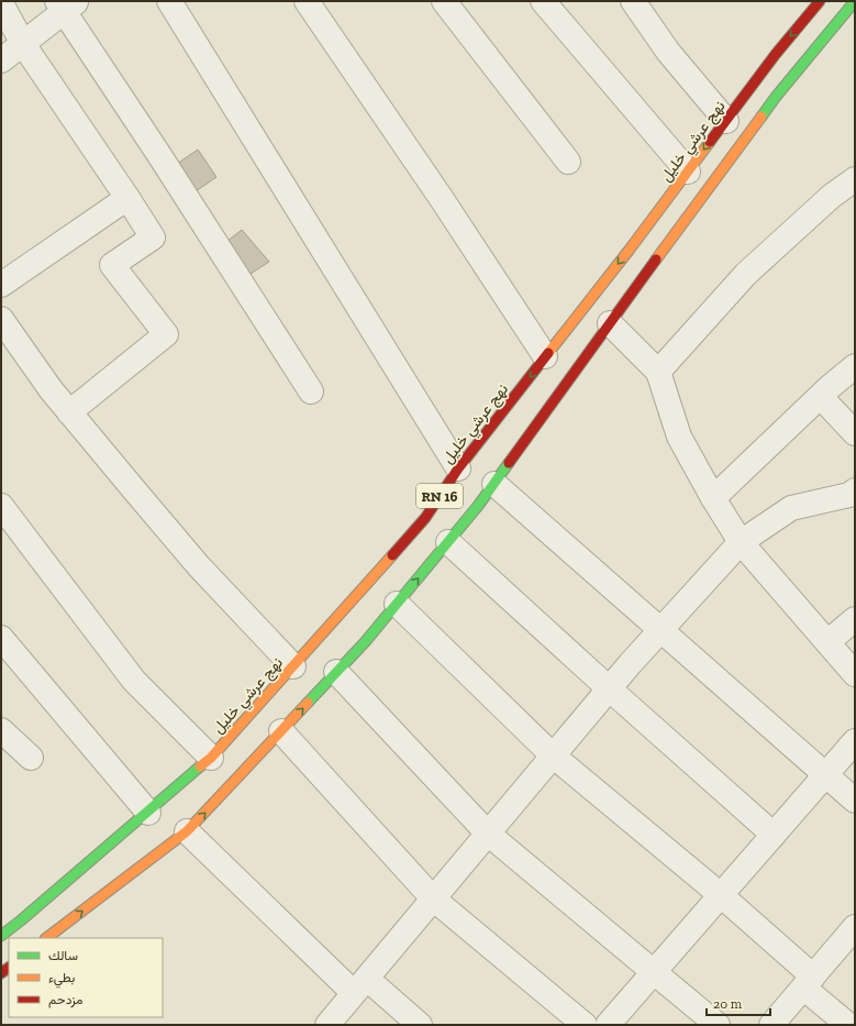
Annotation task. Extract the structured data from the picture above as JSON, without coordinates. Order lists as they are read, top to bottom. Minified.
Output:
{"streets":{"highway":["نهج عرشي خليل","RN 16"]},"legend":["سالك","بطيء","مزدحم"],"scale_bar":"20 m"}
